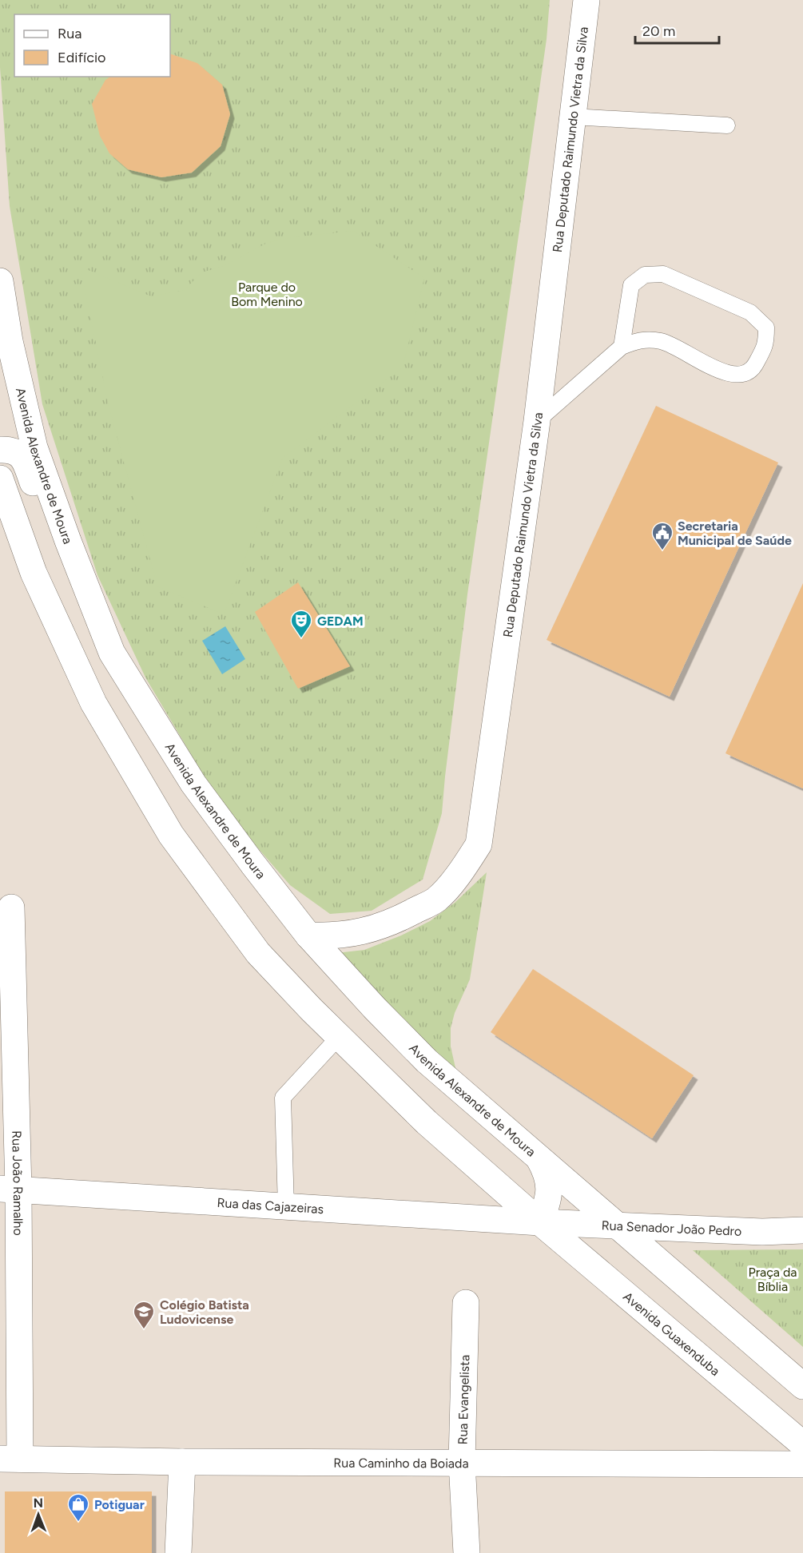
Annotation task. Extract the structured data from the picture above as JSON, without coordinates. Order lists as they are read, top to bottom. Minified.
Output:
{"streets":{"main road":["Rua Deputado Raimundo Vietra da Silva","Avenida Alexandre de Moura","Rua João Ramalho","Rua das Cajazeiras","Rua Senador João Pedro","Avenida Guaxenduba","Rua Evangelista","Rua Caminho da Boiada"]},"crossings":[["Rua Deputado Raimundo Vietra da Silva","Avenida Alexandre de Moura"],["Avenida Alexandre de Moura","Rua Senador João Pedro"],["Rua João Ramalho","Rua das Cajazeiras"],["Rua João Ramalho","Rua Caminho da Boiada"],["Rua das Cajazeiras","Rua Senador João Pedro"],["Rua das Cajazeiras","Avenida Guaxenduba"],["Rua Senador João Pedro","Avenida Guaxenduba"],["Rua Evangelista","Rua Caminho da Boiada"]],"parks":["Parque do Bom Menino","Praça da Bíblia"],"places":{"public building":["Secretaria Municipal de Saúde"],"theatre":["GEDAM"],"school or university":["Colégio Batista Ludovicense"],"shop":["Potiguar"]},"legend":["Rua","Edifício"],"scale_bar":"20 m","north":"top"}
